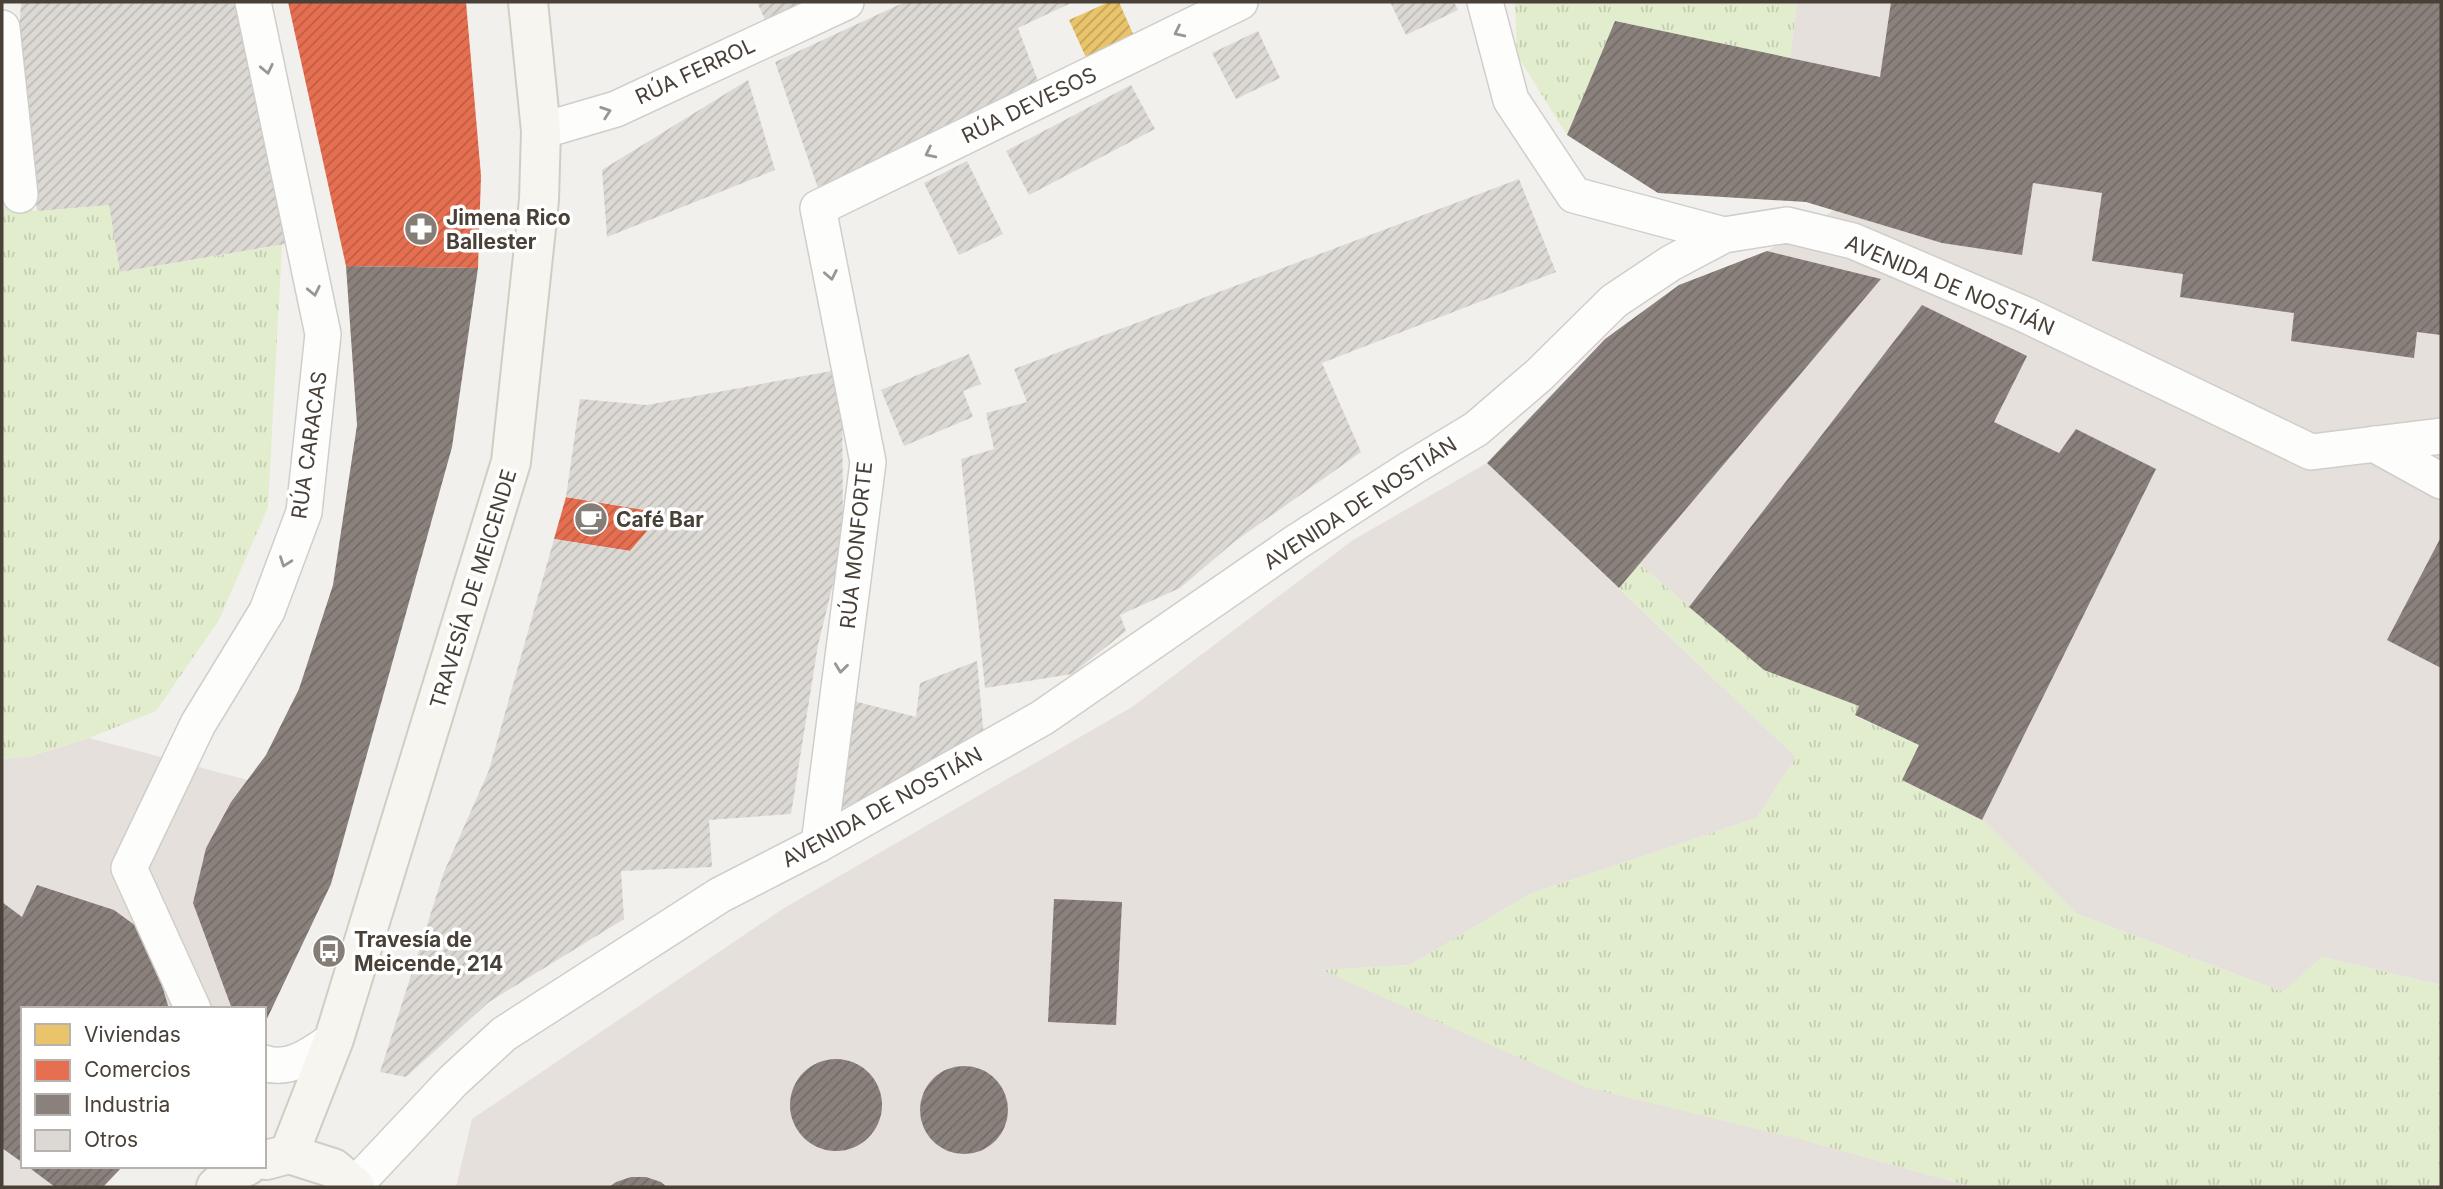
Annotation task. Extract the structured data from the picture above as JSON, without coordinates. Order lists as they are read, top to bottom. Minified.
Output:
{"streets":{"main road":["TRAVESÍA DE MEICENDE"],"street":["RÚA FERROL","RÚA DEVESOS","AVENIDA DE NOSTIÁN","RÚA CARACAS","RÚA MONFORTE"]},"crossings":[["RÚA FERROL","TRAVESÍA DE MEICENDE"],["RÚA DEVESOS","RÚA MONFORTE"],["AVENIDA DE NOSTIÁN","RÚA MONFORTE"]],"one_way":["RÚA FERROL","RÚA DEVESOS","RÚA CARACAS","RÚA MONFORTE"],"places":{"pharmacy":["Jimena Rico Ballester"],"cafe":["Café Bar"],"bus stop":["Travesía de Meicende, 214"]},"legend":["Viviendas","Comercios","Industria","Otros"]}
